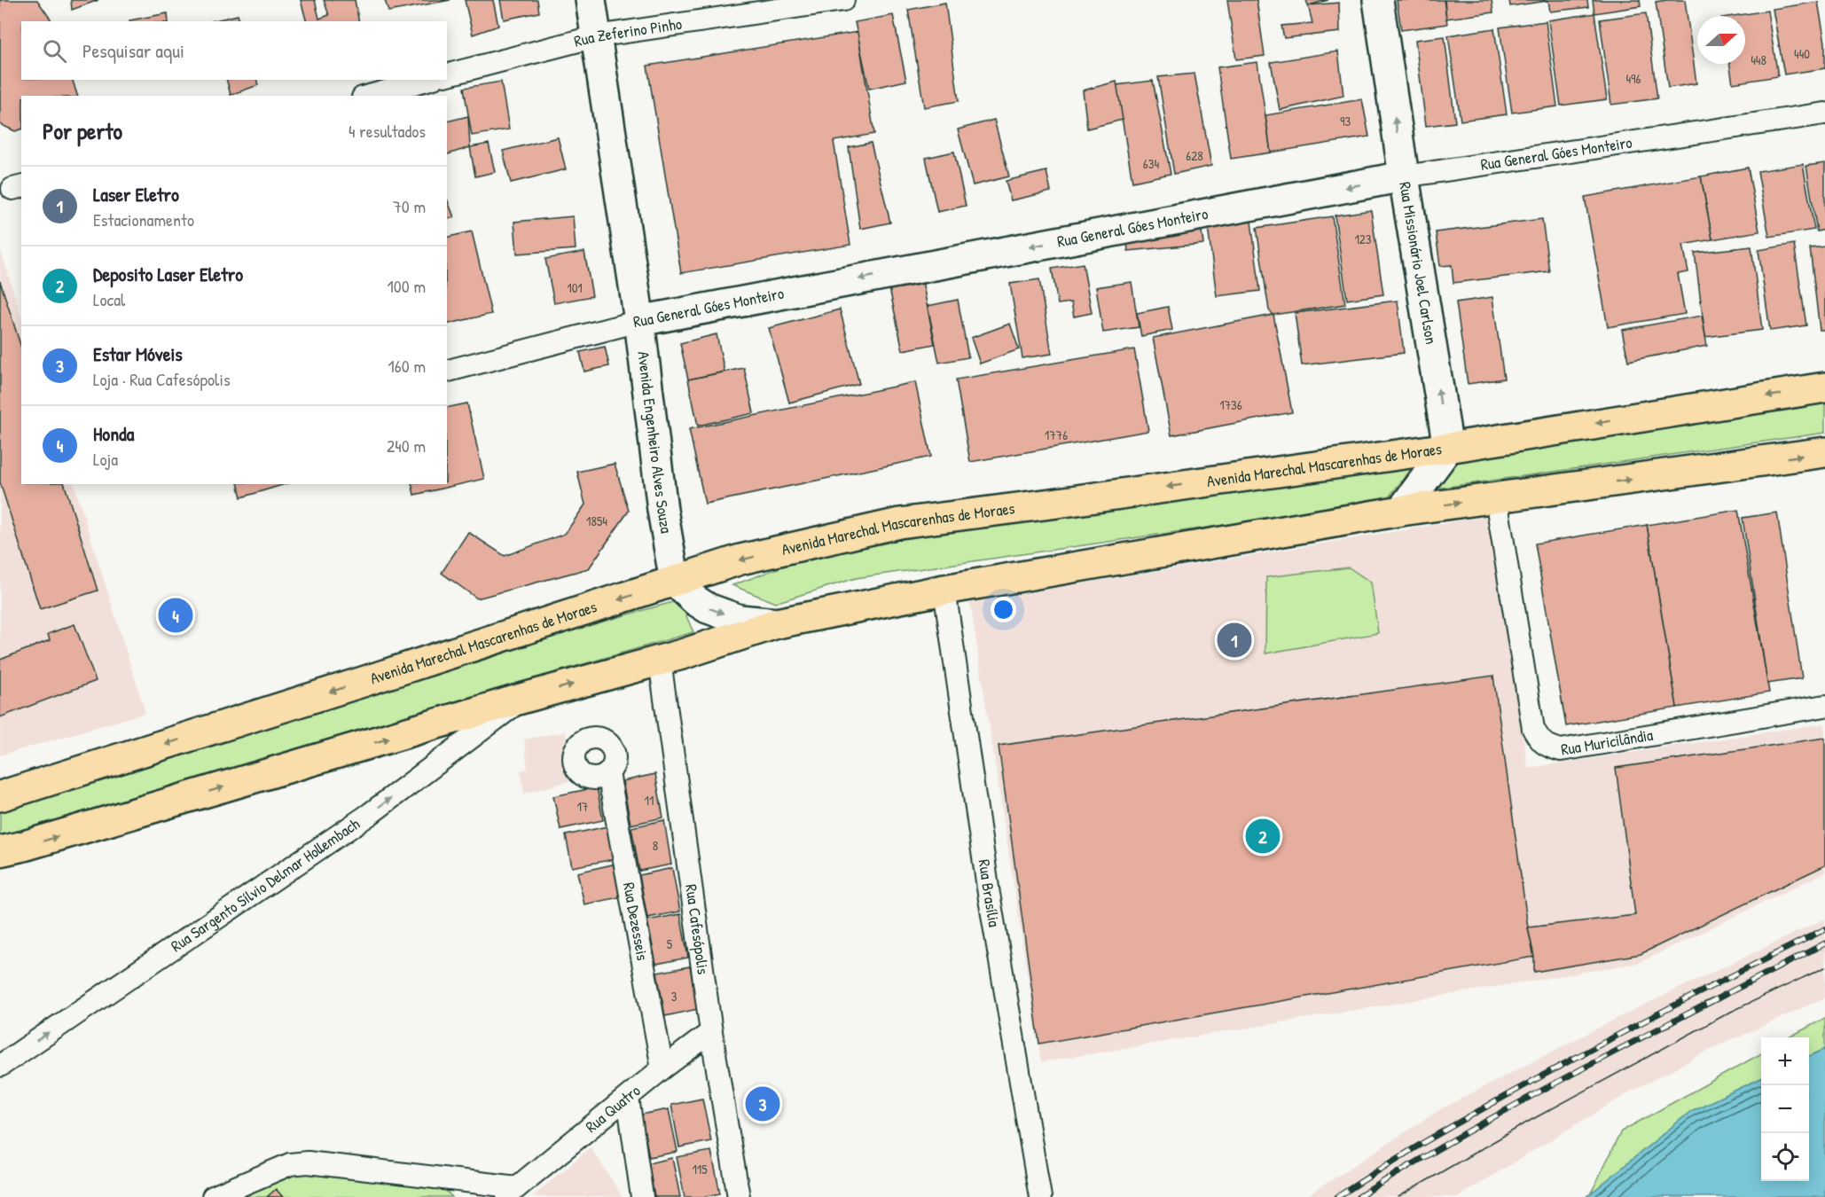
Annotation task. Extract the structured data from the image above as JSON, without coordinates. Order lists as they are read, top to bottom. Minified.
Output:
{"streets":{"highway":["Avenida Marechal Mascarenhas de Moraes"],"main road":["Rua General Góes Monteiro","Rua Missionário Joel Carlson","Avenida Engenheiro Alves Souza"],"street":["Rua Zeferino Pinho","Rua Muricilândia","Rua Sargento Sílvio Delmar Hollembach","Rua Brasília","Rua Dezesseis","Rua Cafesópolis","Rua Quatro"]},"crossings":[["Rua Zeferino Pinho","Avenida Engenheiro Alves Souza"],["Rua General Góes Monteiro","Rua Missionário Joel Carlson"],["Rua General Góes Monteiro","Avenida Engenheiro Alves Souza"],["Rua Missionário Joel Carlson","Avenida Marechal Mascarenhas de Moraes"],["Avenida Engenheiro Alves Souza","Avenida Marechal Mascarenhas de Moraes"],["Rua Dezesseis","Rua Quatro"],["Rua Cafesópolis","Rua Quatro"]],"one_way":["Rua General Góes Monteiro","Rua Missionário Joel Carlson","Rua Sargento Sílvio Delmar Hollembach"],"house_numbers":["440","448","496","93","628","634","123","101","1736","1776","1854","11","17","8","5","3","115"],"north":"right","page":{"search":"Pesquisar aqui","heading":["Por perto","4 resultados"],"list":[{"mark":"1","name":"Laser Eletro","note":"Estacionamento","value":"70 m"},{"mark":"2","name":"Deposito Laser Eletro","note":"Local","value":"100 m"},{"mark":"3","name":"Estar Móveis","note":"Loja · Rua Cafesópolis","value":"160 m"},{"mark":"4","name":"Honda","note":"Loja","value":"240 m"}],"pins":["4","1","2","3"],"map_buttons":["+","−"]}}
